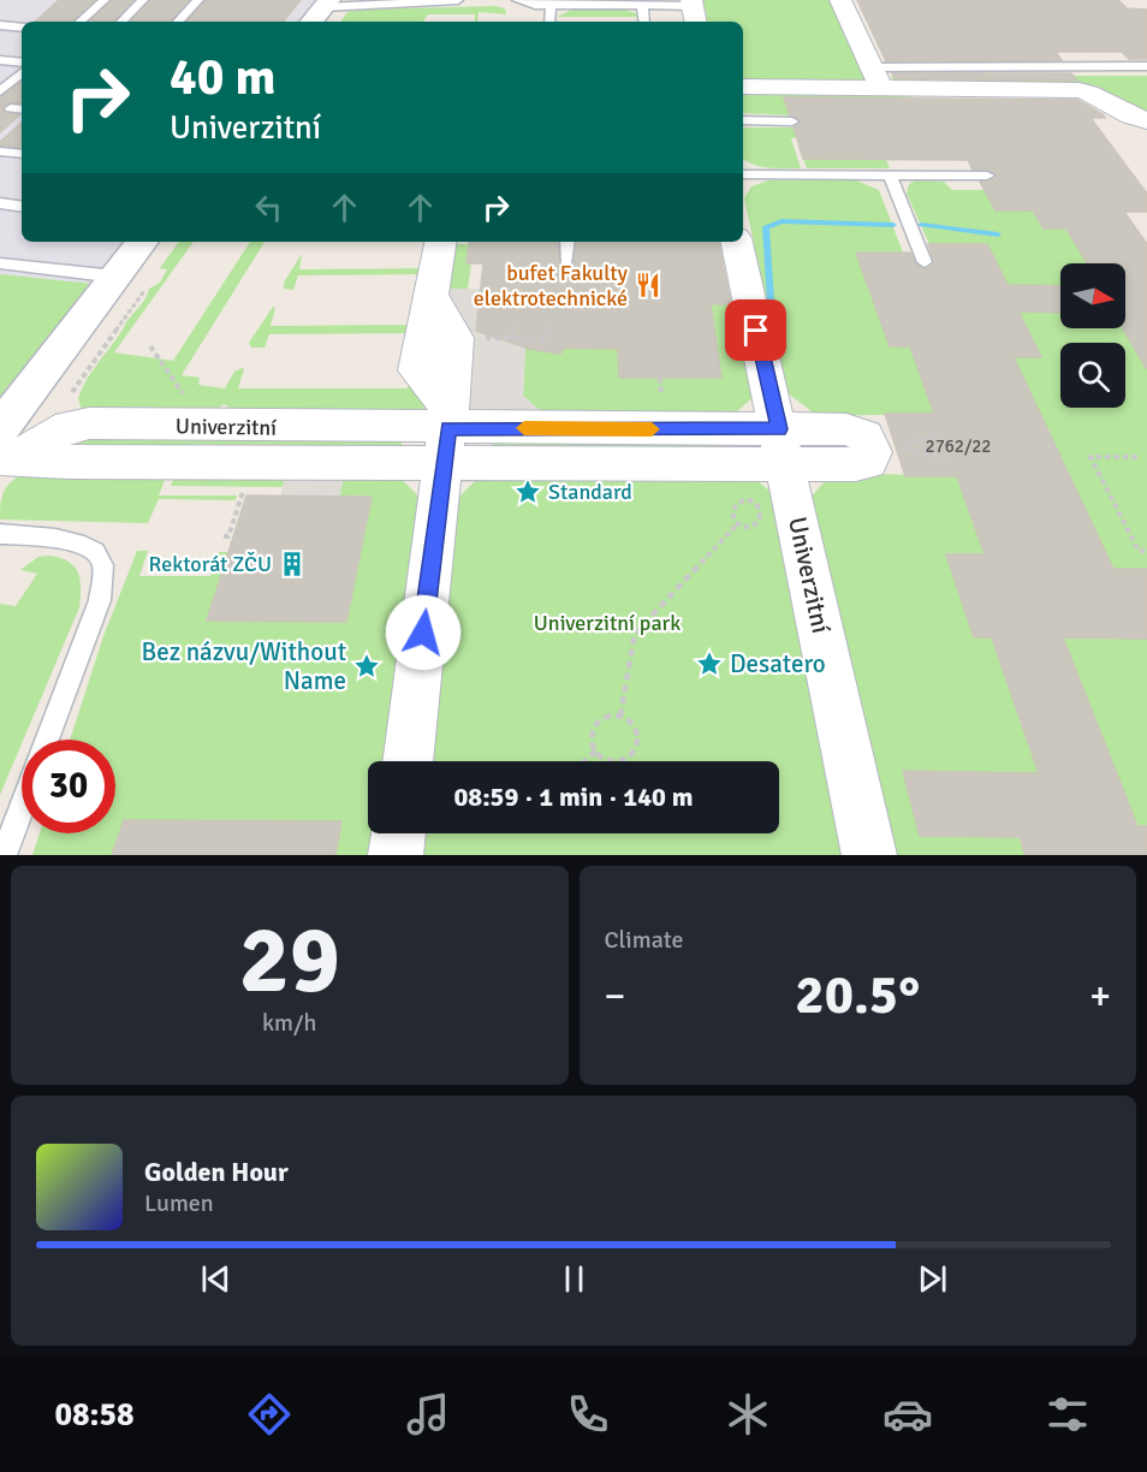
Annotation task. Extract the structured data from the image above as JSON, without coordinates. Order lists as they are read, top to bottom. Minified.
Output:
{"streets":{"street":["Univerzitní"]},"parks":["Univerzitní park"],"places":{"restaurant":["bufet Fakulty elektrotechnické"],"place":["Standard","Desatero","Bez názvu/Without Name"],"building":["Rektorát ZČU"]},"house_numbers":["2762/22"],"north":"right","page":{"turn":["40 m","Univerzitní"],"limit":"30","trip":"08:59 · 1 min · 140 m","tile":[["29","km/h"],"Climate"],"heat":["−","20.5°","+"],"song":["Golden Hour","Lumen"],"tabs":"08:58"}}
